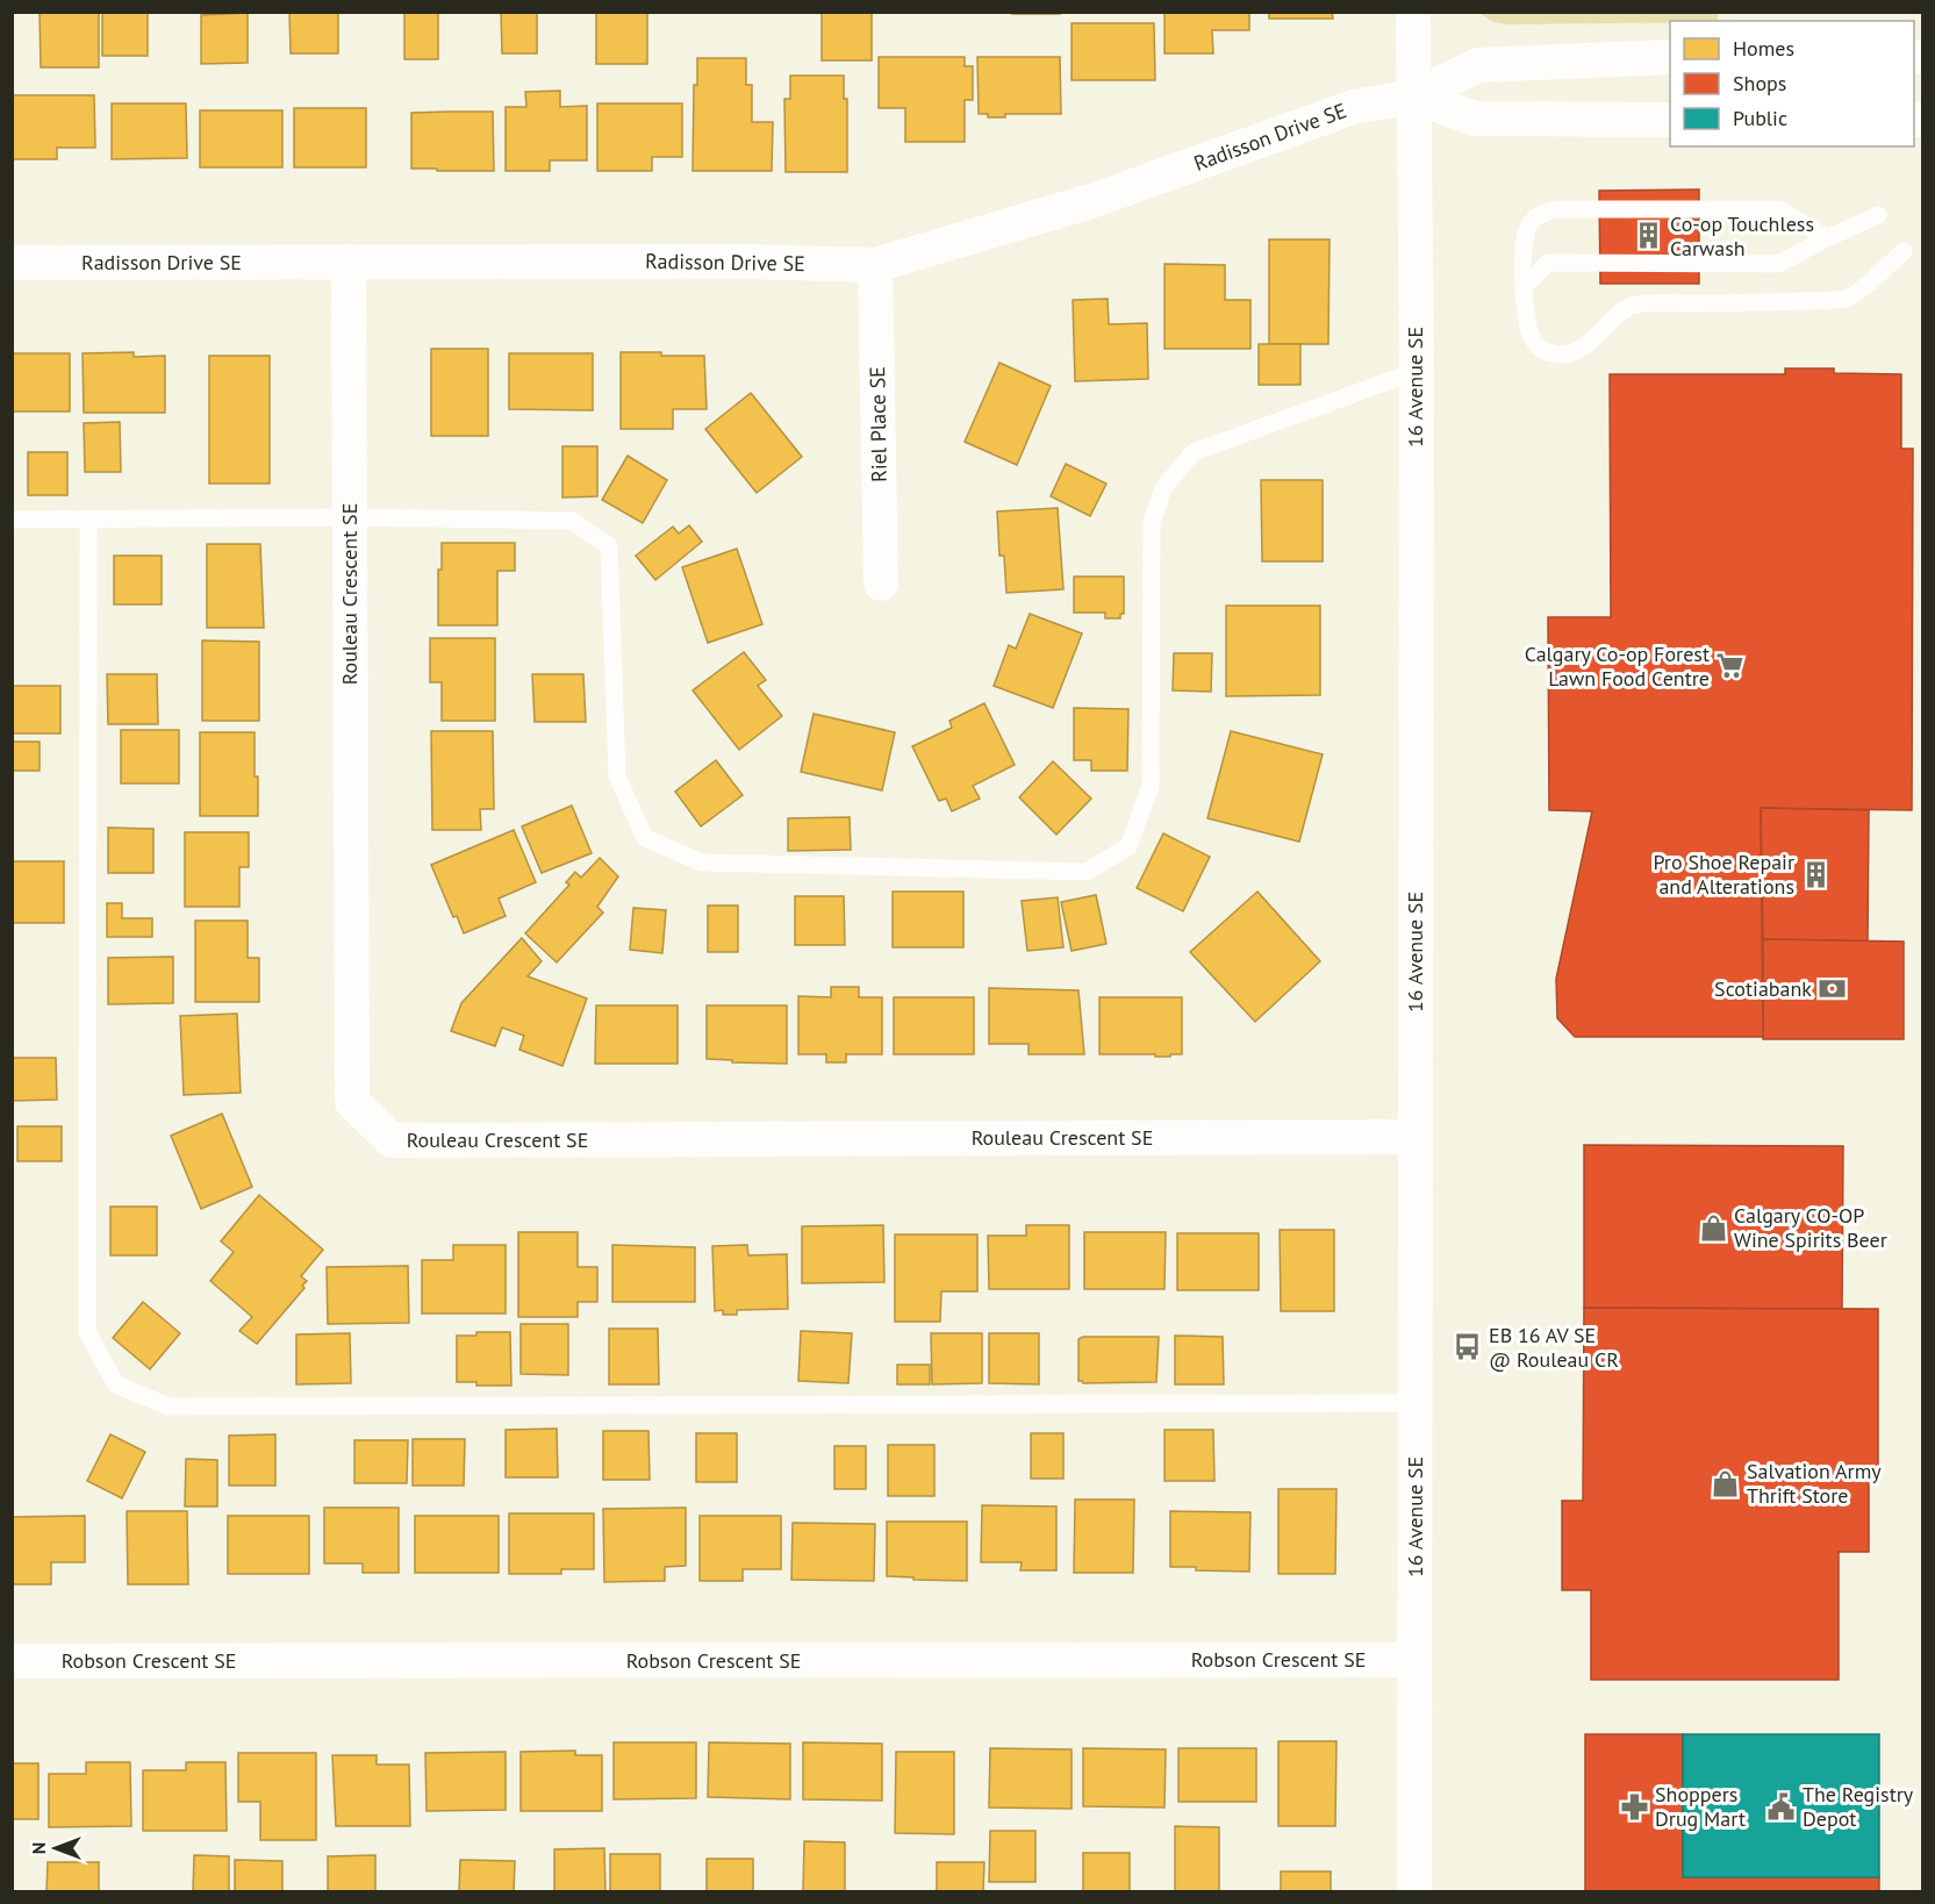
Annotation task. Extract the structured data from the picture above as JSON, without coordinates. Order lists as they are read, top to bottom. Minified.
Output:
{"streets":{"street":["Radisson Drive SE","16 Avenue SE","Riel Place SE","Rouleau Crescent SE","Robson Crescent SE"]},"crossings":[["Radisson Drive SE","16 Avenue SE"],["Radisson Drive SE","Riel Place SE"],["Radisson Drive SE","Rouleau Crescent SE"],["16 Avenue SE","Rouleau Crescent SE"],["16 Avenue SE","Robson Crescent SE"]],"places":{"building":["Co-op Touchless Carwash","Pro Shoe Repair and Alterations"],"supermarket":["Calgary Co-op Forest Lawn Food Centre"],"bank":["Scotiabank"],"shop":["Calgary CO-OP Wine Spirits Beer","Salvation Army Thrift Store"],"bus stop":["EB 16 AV SE @ Rouleau CR"],"pharmacy":["Shoppers Drug Mart"],"public building":["The Registry Depot"]},"legend":["Homes","Shops","Public"],"north":"left"}
